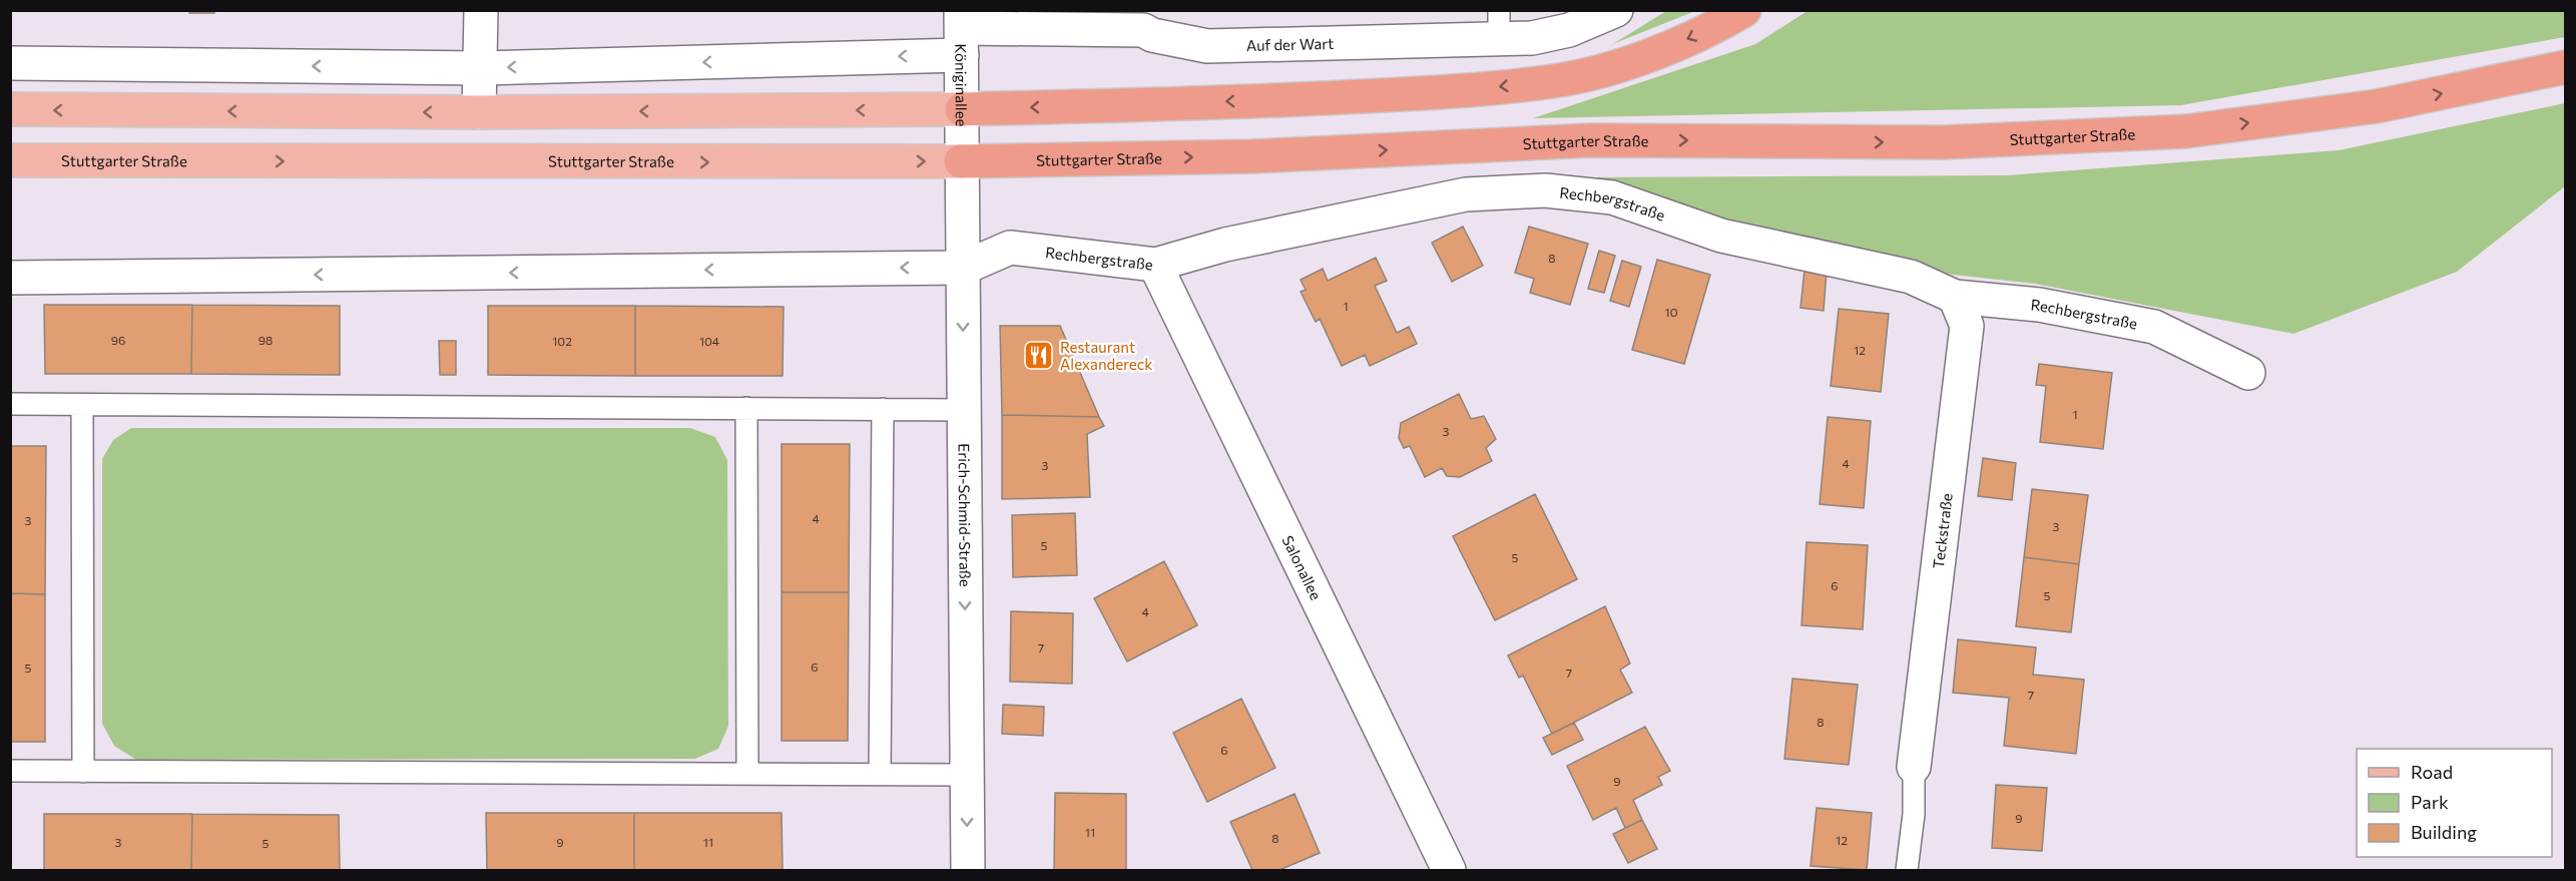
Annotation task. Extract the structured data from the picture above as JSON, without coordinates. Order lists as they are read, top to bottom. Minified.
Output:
{"streets":{"highway":["Stuttgarter Straße"],"street":["Auf der Wart","Königinallee","Rechbergstraße","Erich-Schmid-Straße","Teckstraße","Salonallee"]},"crossings":[["Auf der Wart","Königinallee"],["Königinallee","Stuttgarter Straße"],["Königinallee","Erich-Schmid-Straße"],["Stuttgarter Straße","Erich-Schmid-Straße"],["Rechbergstraße","Erich-Schmid-Straße"],["Rechbergstraße","Teckstraße"],["Rechbergstraße","Salonallee"]],"one_way":["Erich-Schmid-Straße"],"places":{"restaurant":["Restaurant Alexandereck"]},"house_numbers":["8","1","10","96","98","102","104","12","1","3","4","3","4","3","3","5","5","6","5","4","7","6","5","7","7","8","6","9","9","11","8","12","3","9","11","5"],"legend":["Road","Park","Building"]}
